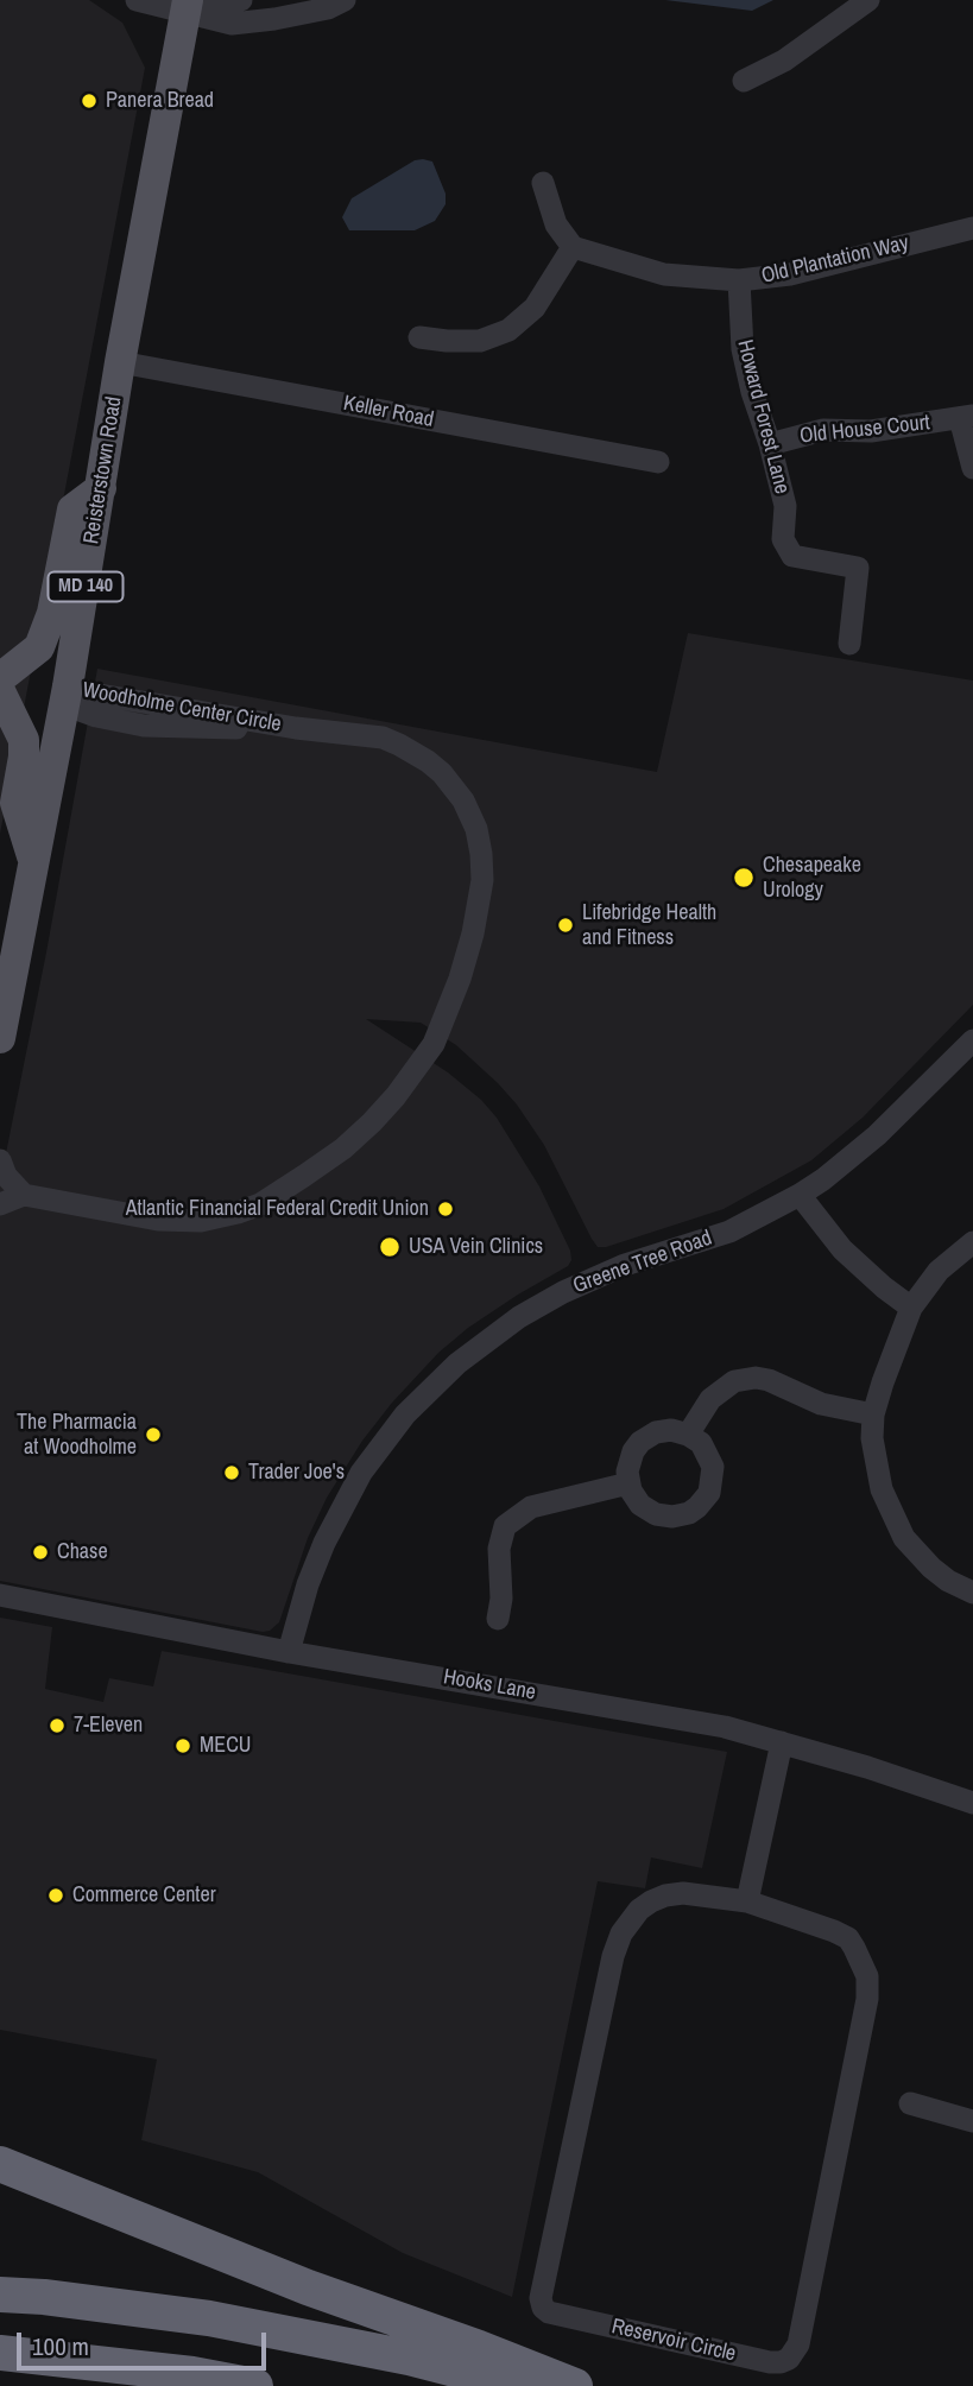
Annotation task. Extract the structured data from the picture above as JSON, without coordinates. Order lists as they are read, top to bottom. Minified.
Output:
{"streets":{"main road":["Reisterstown Road","MD 140"],"street":["Old Plantation Way","Keller Road","Howard Forest Lane","Old House Court","Woodholme Center Circle","Greene Tree Road","Hooks Lane","Reservoir Circle"]},"crossings":[["Old Plantation Way","Howard Forest Lane"],["Keller Road","Reisterstown Road"],["Howard Forest Lane","Old House Court"],["Reisterstown Road","Woodholme Center Circle"],["Greene Tree Road","Hooks Lane"]],"places":["Panera Bread","Chesapeake Urology","Lifebridge Health and Fitness","Atlantic Financial Federal Credit Union","USA Vein Clinics","The Pharmacia at Woodholme","Trader Joe's","Chase","7-Eleven","MECU","Commerce Center"],"scale_bar":"100 m"}
